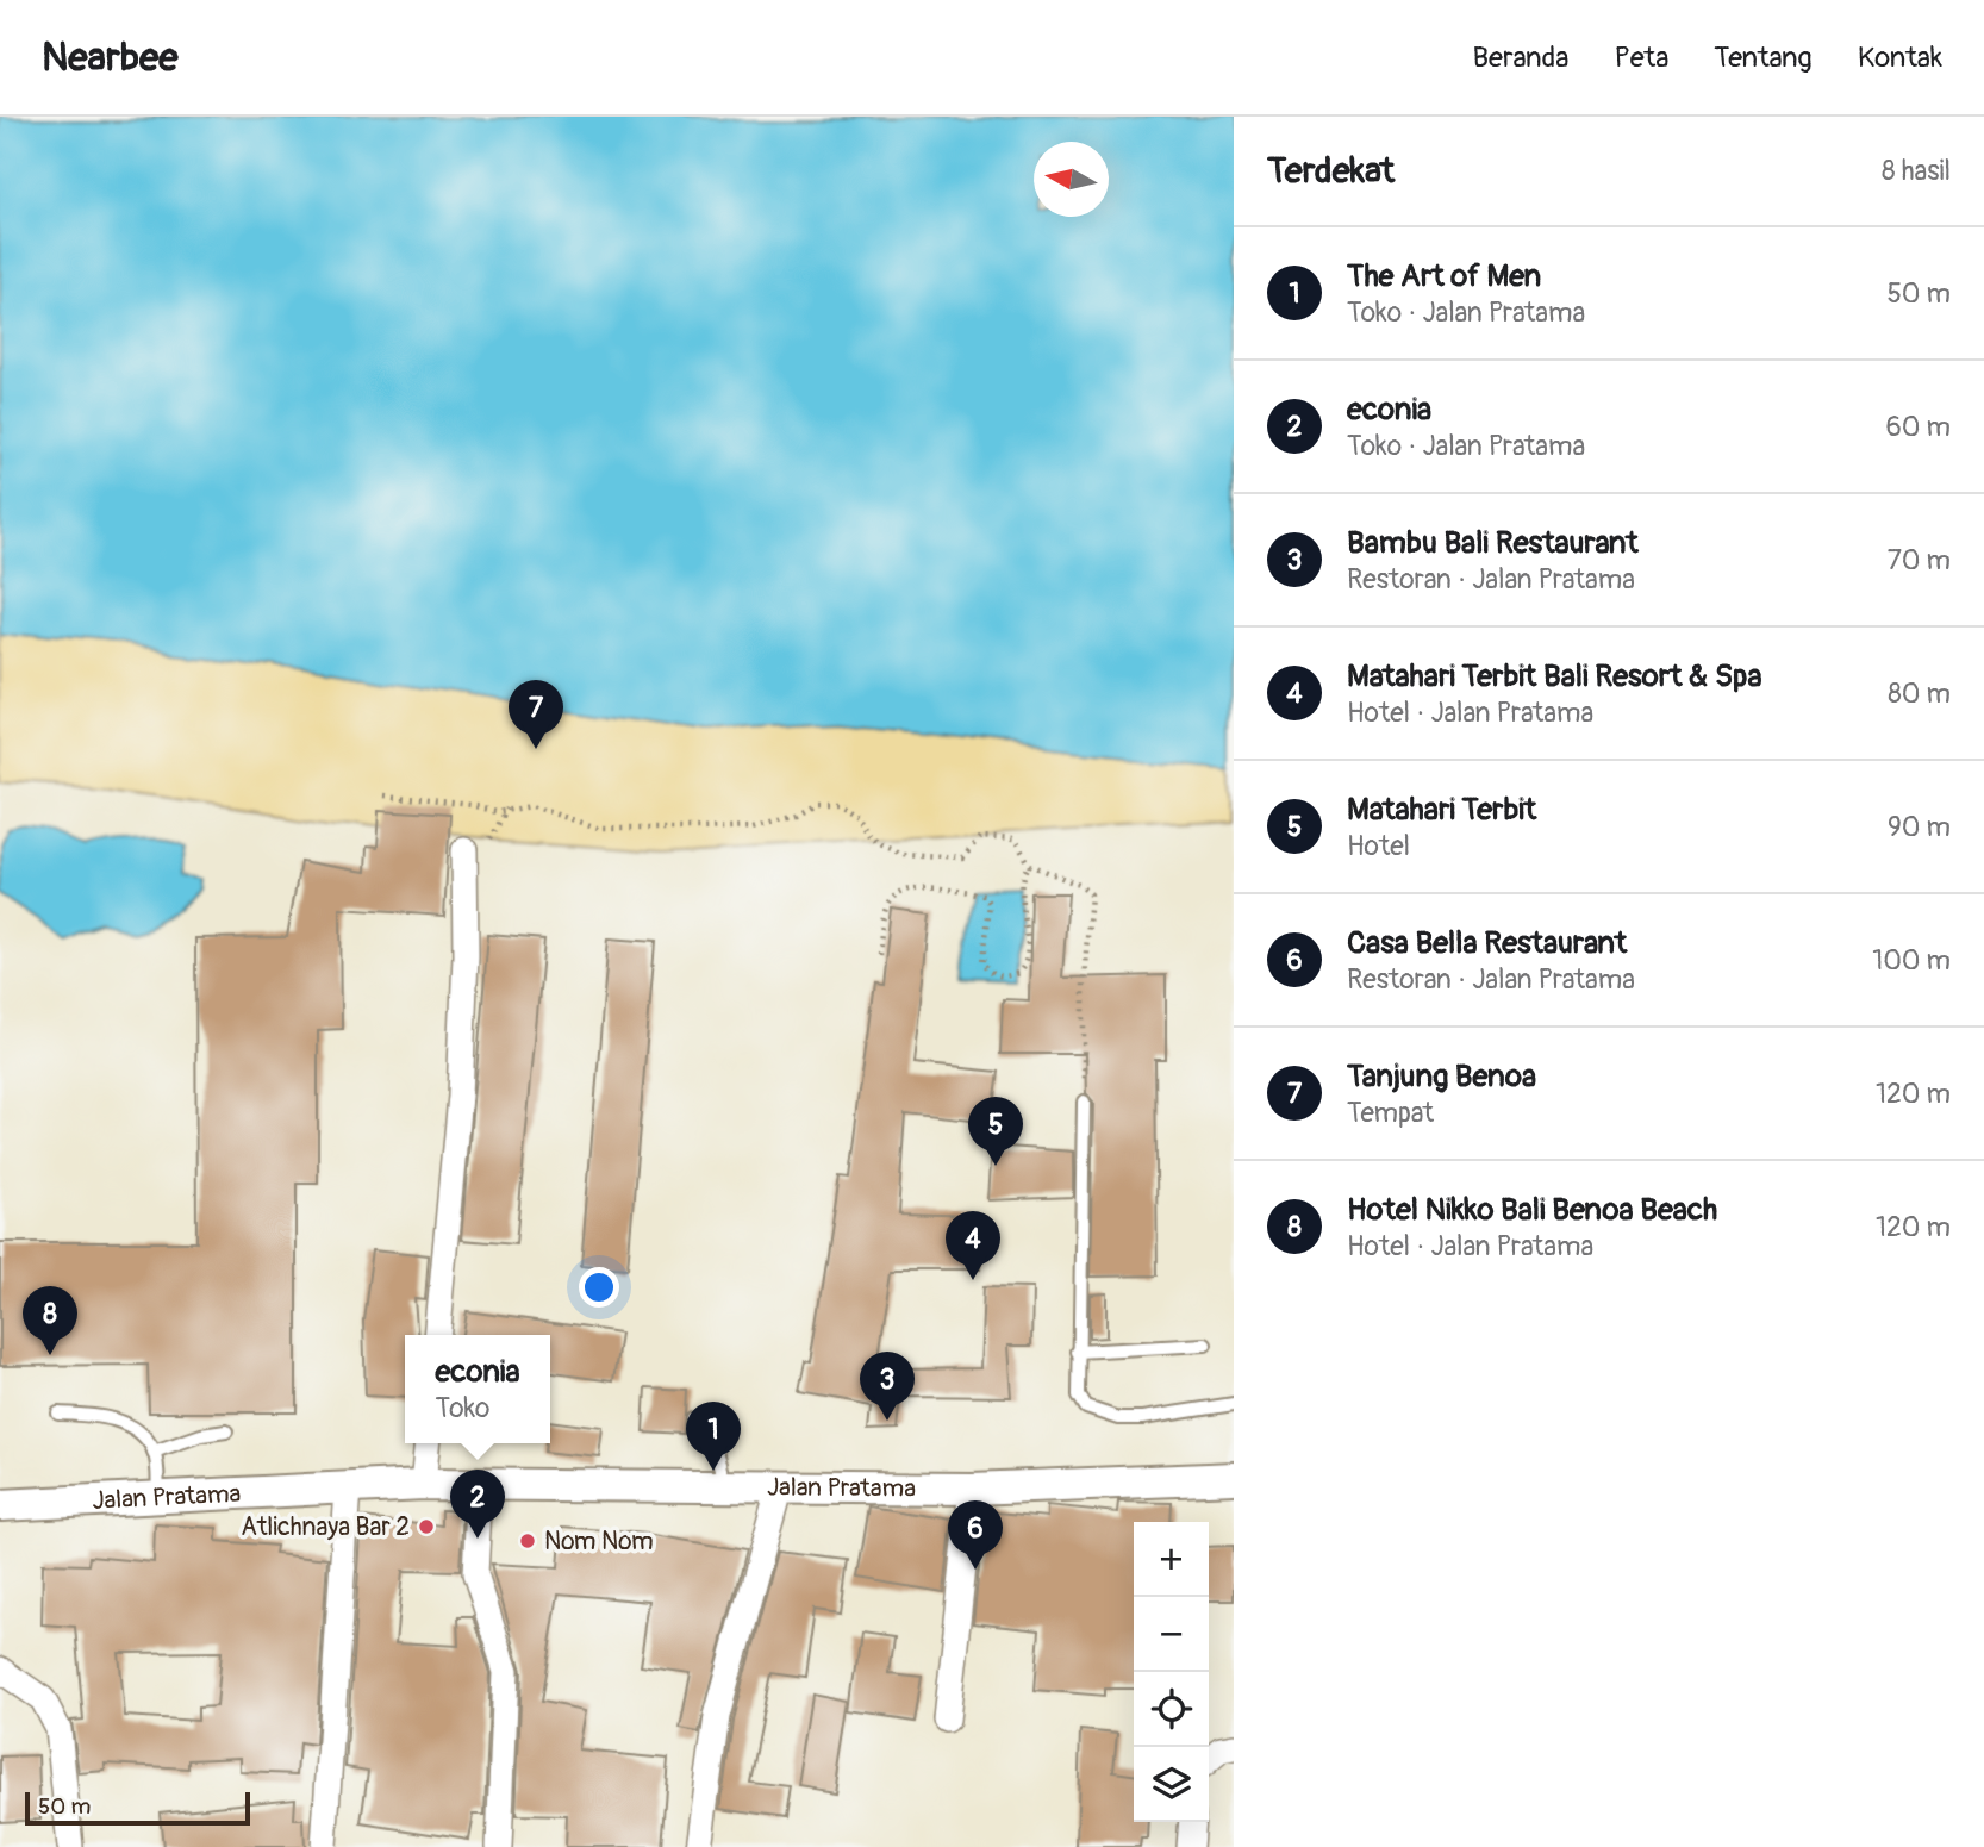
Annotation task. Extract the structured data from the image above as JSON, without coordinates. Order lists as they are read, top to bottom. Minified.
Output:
{"streets":{"street":["Jalan Pratama"]},"places":["Atlichnaya Bar 2","Nom Nom"],"scale_bar":"50 m","north":"left","page":{"header":"Nearbee","nav":["Beranda","Peta","Tentang","Kontak"],"heading":["Terdekat","8 hasil"],"list":[{"mark":"1","name":"The Art of Men","note":"Toko · Jalan Pratama","value":"50 m"},{"mark":"2","name":"econia","note":"Toko · Jalan Pratama","value":"60 m"},{"mark":"3","name":"Bambu Bali Restaurant","note":"Restoran · Jalan Pratama","value":"70 m"},{"mark":"4","name":"Matahari Terbit Bali Resort & Spa","note":"Hotel · Jalan Pratama","value":"80 m"},{"mark":"5","name":"Matahari Terbit","note":"Hotel","value":"90 m"},{"mark":"6","name":"Casa Bella Restaurant","note":"Restoran · Jalan Pratama","value":"100 m"},{"mark":"7","name":"Tanjung Benoa","note":"Tempat","value":"120 m"},{"mark":"8","name":"Hotel Nikko Bali Benoa Beach","note":"Hotel · Jalan Pratama","value":"120 m"}],"pins":["7","5","4","8","3","1","2","6"],"popup":["econia","Toko"],"map_buttons":["+","−"],"scale":"50 m"}}
